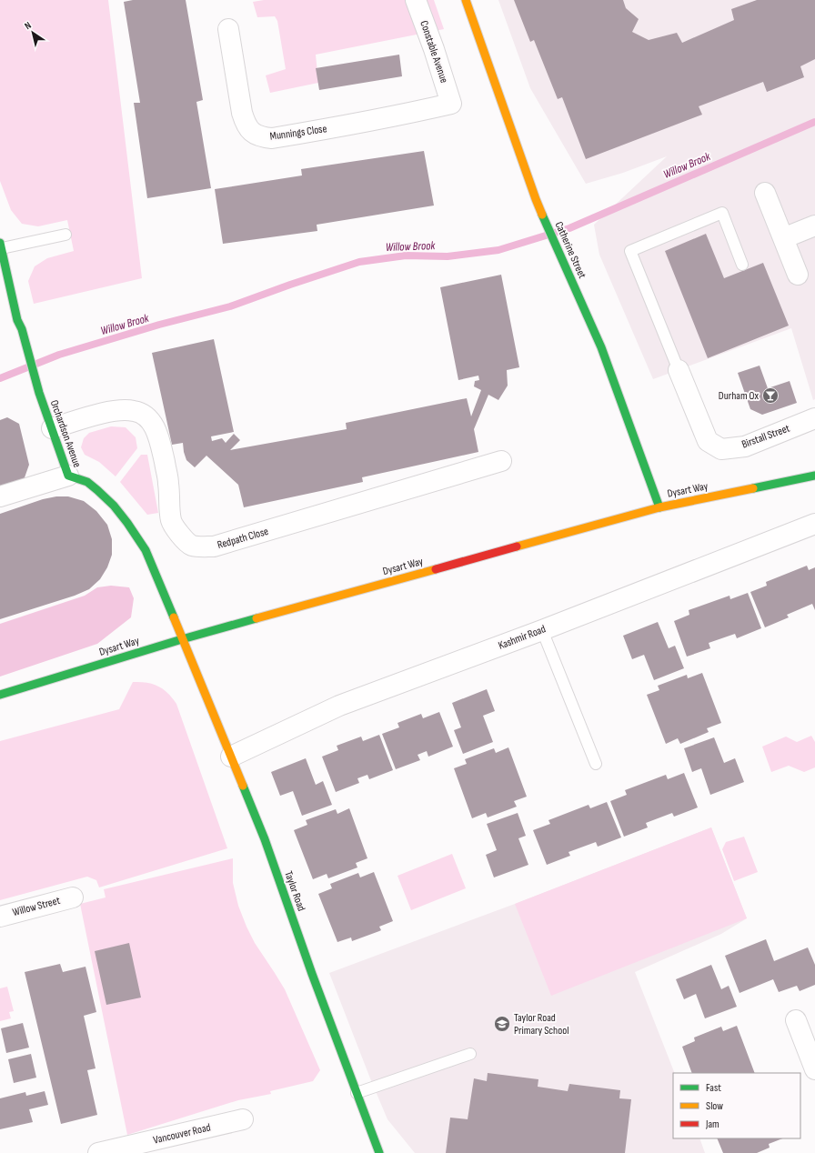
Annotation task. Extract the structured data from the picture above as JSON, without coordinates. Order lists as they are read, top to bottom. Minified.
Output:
{"streets":{"street":["Constable Avenue","Munnings Close","Catherine Street","Orchardson Avenue","Birstall Street","Dysart Way","Redpath Close","Kashmir Road","Taylor Road","Willow Street","Vancouver Road"]},"crossings":[["Constable Avenue","Munnings Close"],["Catherine Street","Dysart Way"],["Orchardson Avenue","Dysart Way"],["Orchardson Avenue","Redpath Close"],["Orchardson Avenue","Taylor Road"],["Dysart Way","Taylor Road"],["Kashmir Road","Taylor Road"]],"water":["Willow Brook"],"places":{"bar":["Durham Ox"],"school or university":["Taylor Road Primary School"]},"legend":["Fast","Slow","Jam"],"north":"top left"}
